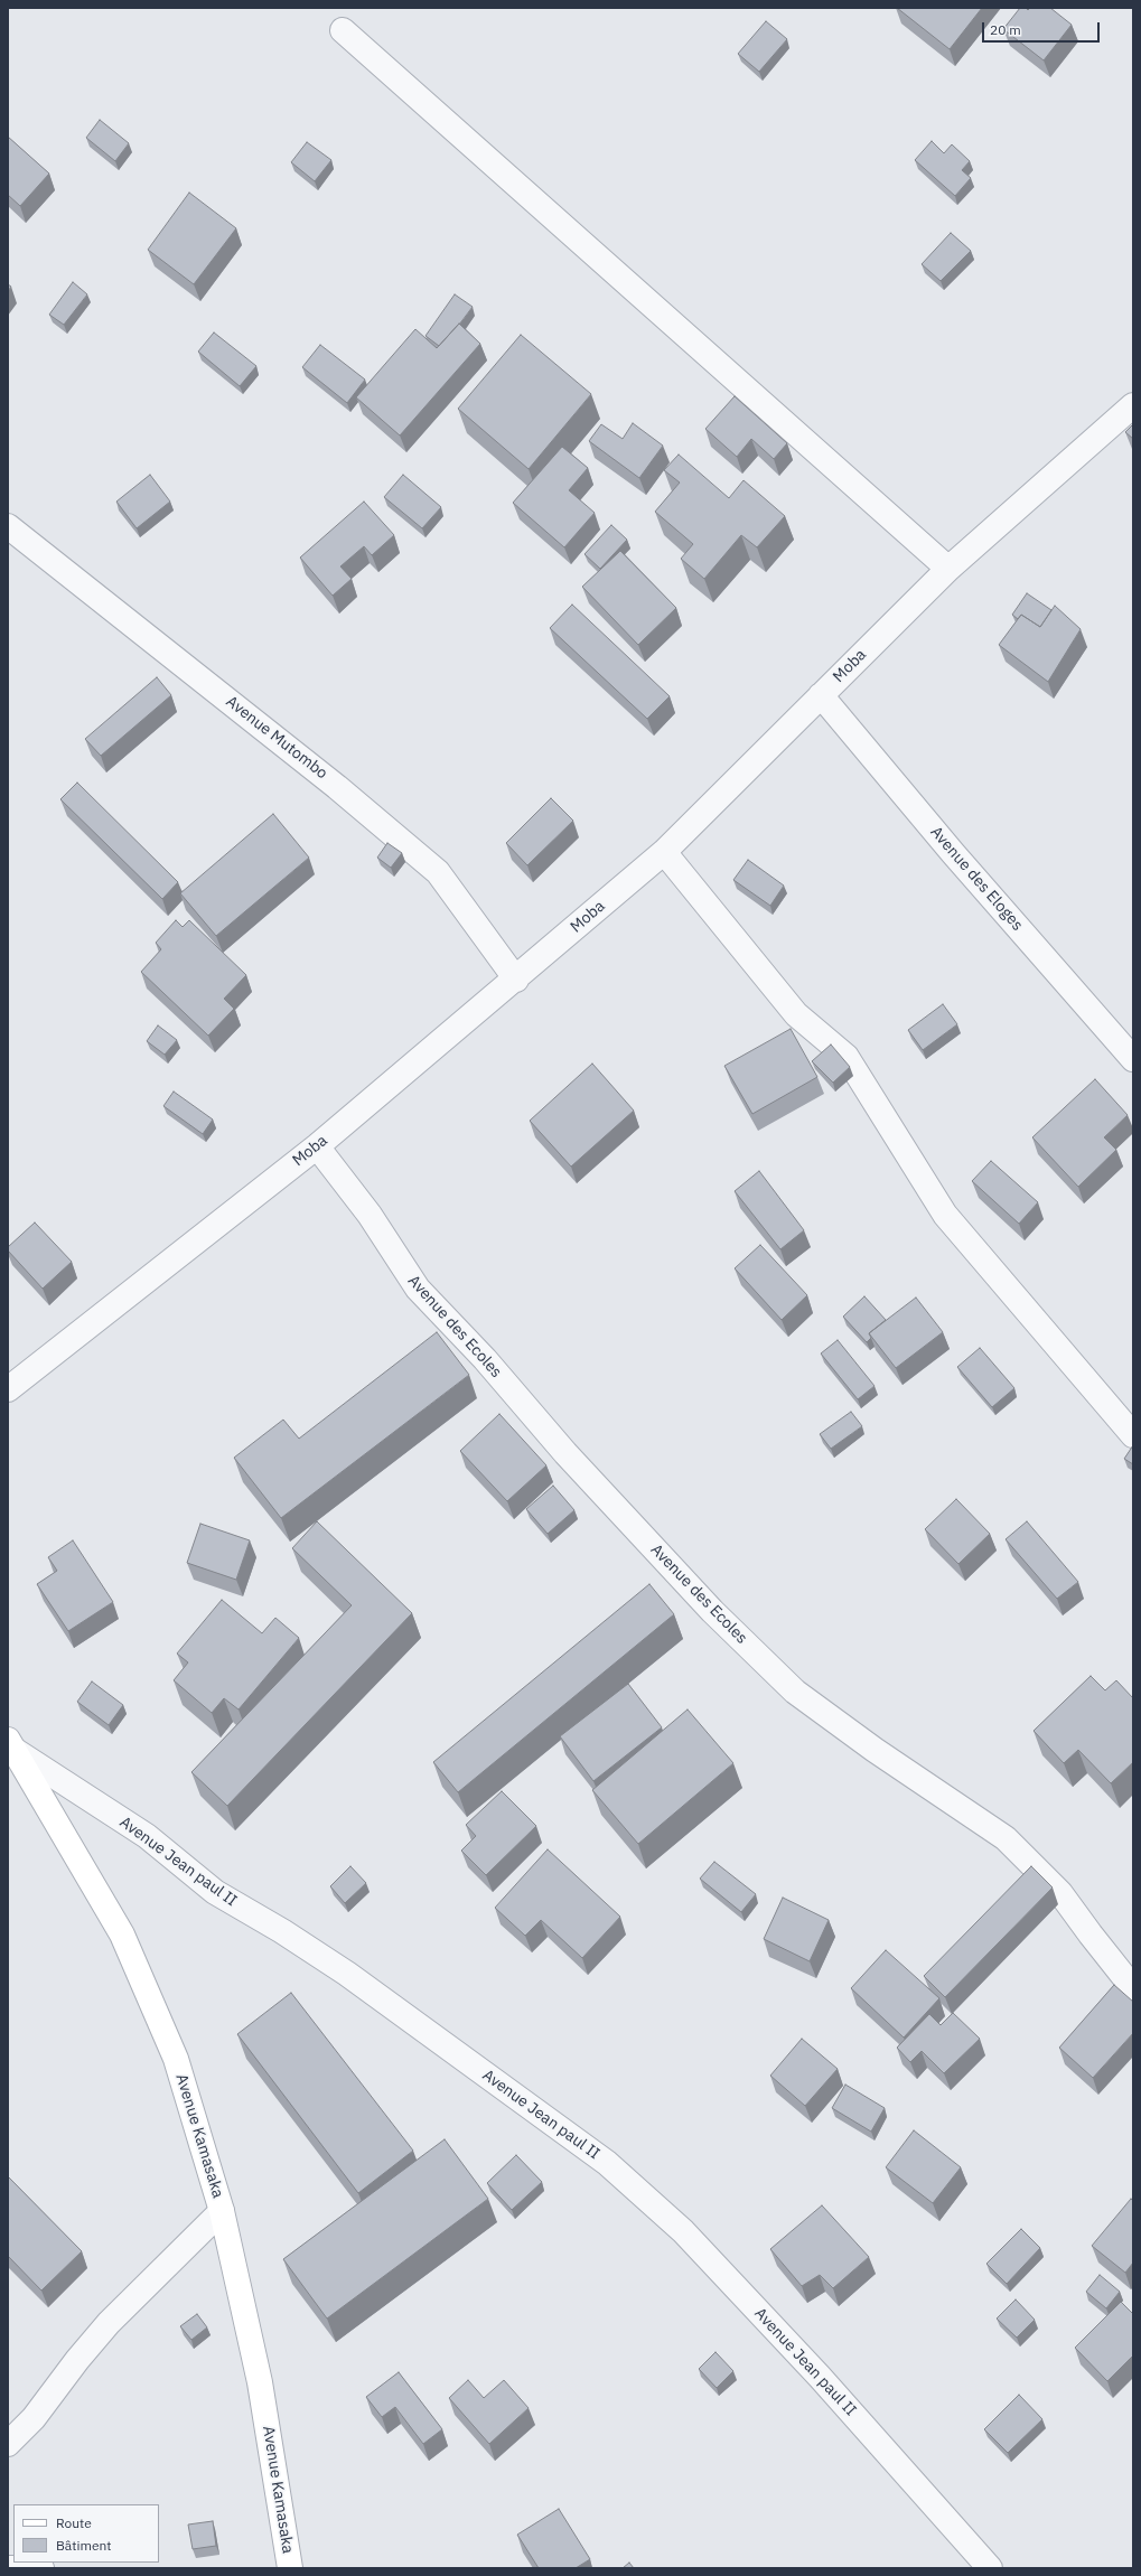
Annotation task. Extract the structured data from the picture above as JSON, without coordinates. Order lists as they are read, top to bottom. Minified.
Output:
{"streets":{"street":["Moba","Avenue Mutombo","Avenue des Eloges","Avenue des Ecoles","Avenue Jean paul II","Avenue Kamasaka"]},"crossings":[["Moba","Avenue Mutombo"],["Moba","Avenue des Eloges"],["Moba","Avenue des Ecoles"],["Avenue Jean paul II","Avenue Kamasaka"]],"legend":["Route","Bâtiment"],"scale_bar":"20 m"}
